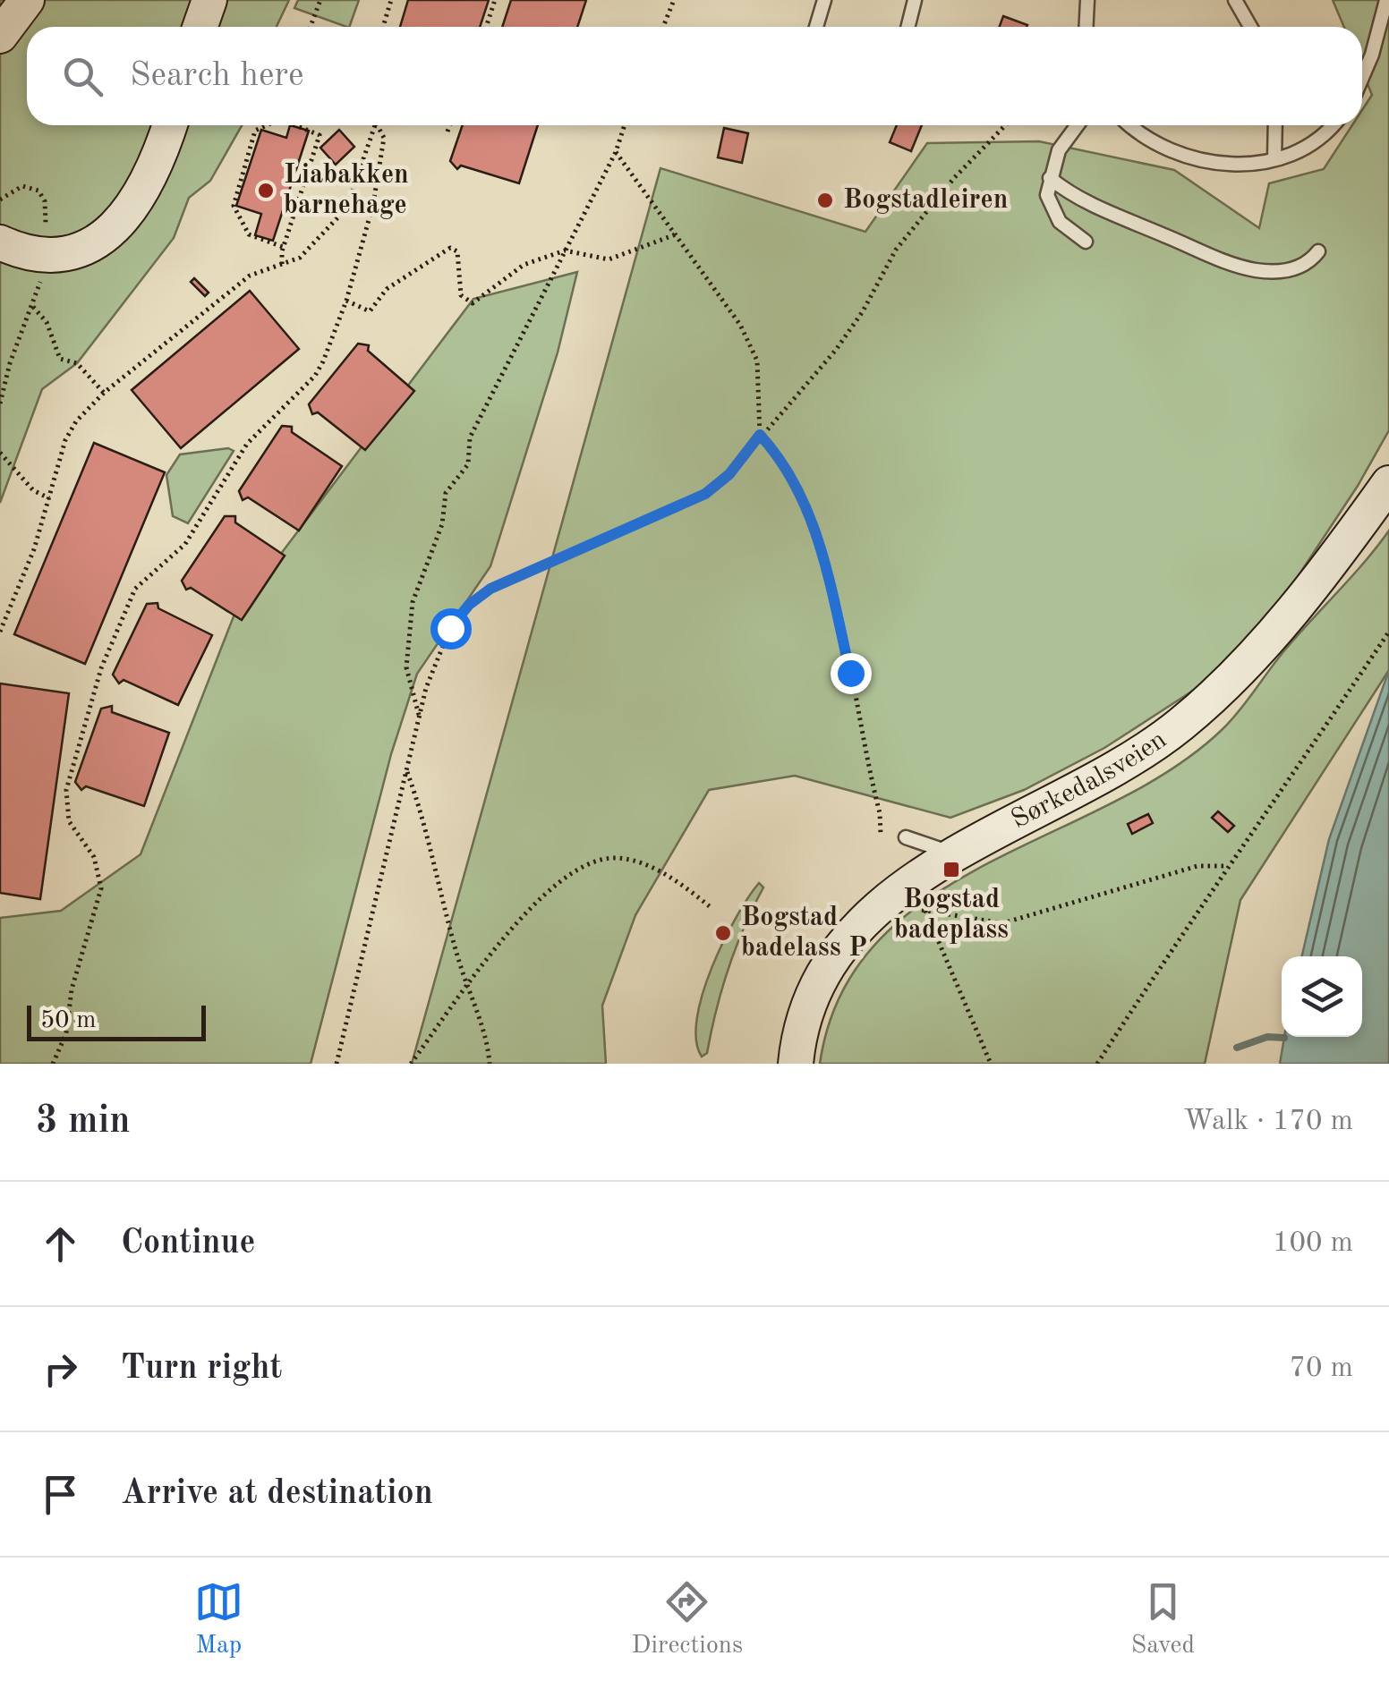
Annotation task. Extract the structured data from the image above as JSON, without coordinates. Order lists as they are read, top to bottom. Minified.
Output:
{"streets":{"street":["Sørkedalsveien"]},"places":{"other":["Liabakken barnehage","Bogstadleiren","Bogstad badelass P"],"transit":["Bogstad badeplass"]},"scale_bar":"50 m","page":{"search":"Search here","scale":"50 m","heading":["3 min","Walk · 170 m"],"list":[["Continue","100 m"],["Turn right","70 m"],"Arrive at destination"],"nav":["Map","Directions","Saved"]}}
